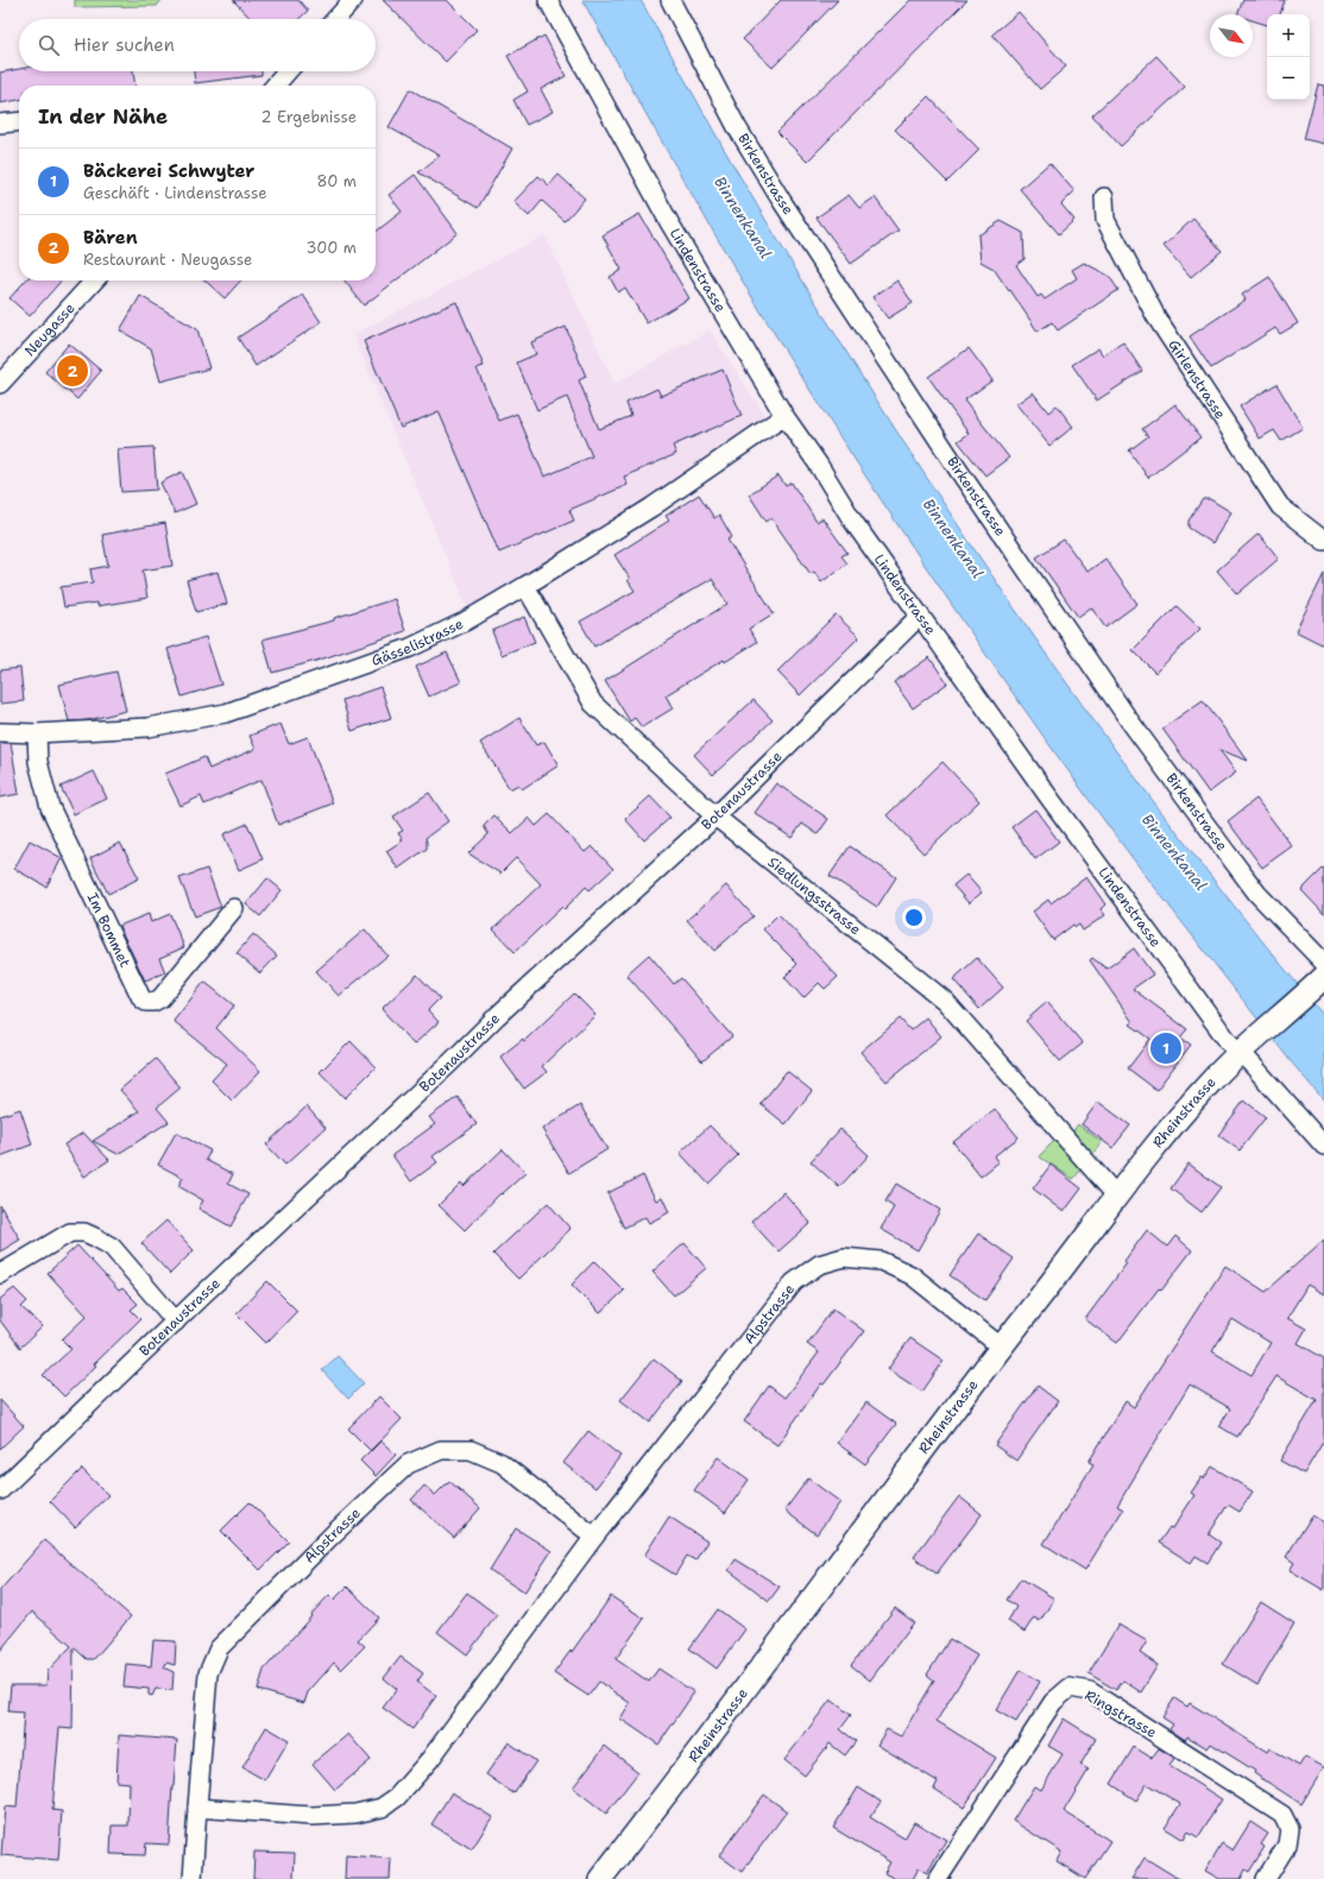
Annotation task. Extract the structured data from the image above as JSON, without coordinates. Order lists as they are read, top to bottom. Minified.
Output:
{"streets":{"street":["Birkenstrasse","Lindenstrasse","Neugasse","Girlenstrasse","Gässelistrasse","Botenaustrasse","Siedlungsstrasse","Im Bommet","Rheinstrasse","Alpstrasse","Ringstrasse"]},"crossings":[["Birkenstrasse","Rheinstrasse"],["Lindenstrasse","Gässelistrasse"],["Lindenstrasse","Botenaustrasse"],["Lindenstrasse","Rheinstrasse"],["Gässelistrasse","Siedlungsstrasse"],["Gässelistrasse","Im Bommet"],["Botenaustrasse","Siedlungsstrasse"],["Siedlungsstrasse","Rheinstrasse"],["Rheinstrasse","Alpstrasse"]],"water":["Binnenkanal"],"north":"bottom right","page":{"map_buttons":["+","−"],"search":"Hier suchen","heading":["In der Nähe","2 Ergebnisse"],"list":[{"mark":"1","name":"Bäckerei Schwyter","note":"Geschäft · Lindenstrasse","value":"80 m"},{"mark":"2","name":"Bären","note":"Restaurant · Neugasse","value":"300 m"}],"pins":["2","1"]}}
